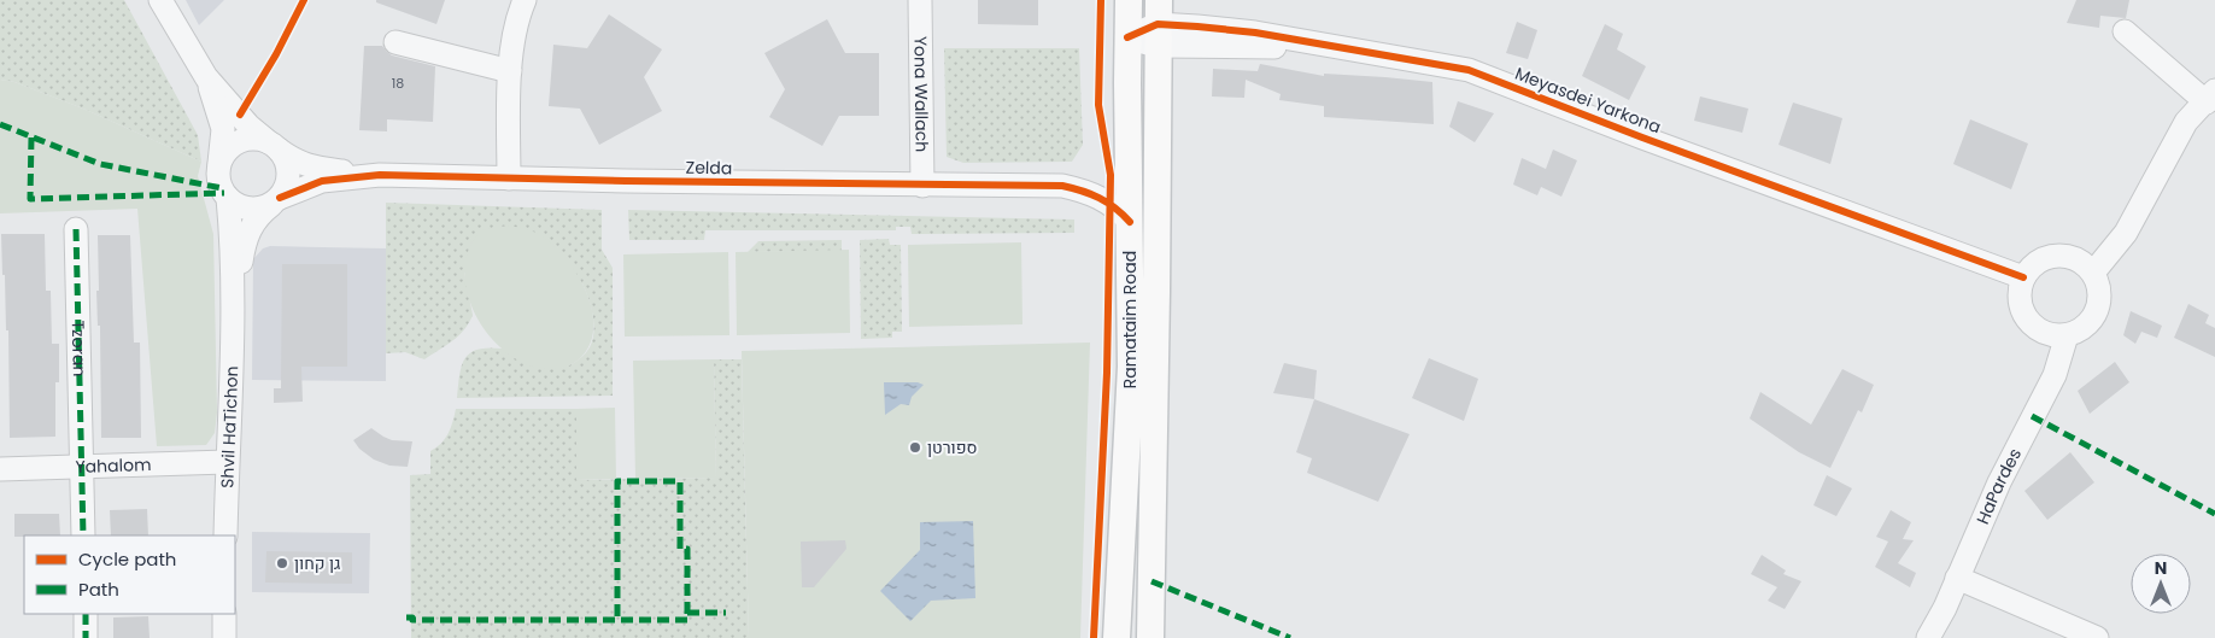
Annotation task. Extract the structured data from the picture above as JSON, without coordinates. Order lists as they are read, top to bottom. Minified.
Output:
{"streets":{"main road":["Ramataim Road"],"street":["Yona Wallach","Meyasdei Yarkona","Zelda","Tzoran","Shvil HaTichon","Yahalom","HaPardes"]},"crossings":[["Yona Wallach","Zelda"],["Meyasdei Yarkona","Ramataim Road"],["Meyasdei Yarkona","HaPardes"],["Zelda","Ramataim Road"],["Zelda","Shvil HaTichon"],["Tzoran","Yahalom"],["Shvil HaTichon","Yahalom"]],"places":["ספורטן","גן קחון"],"house_numbers":["18"],"legend":["Cycle path","Path"],"north":"top"}
